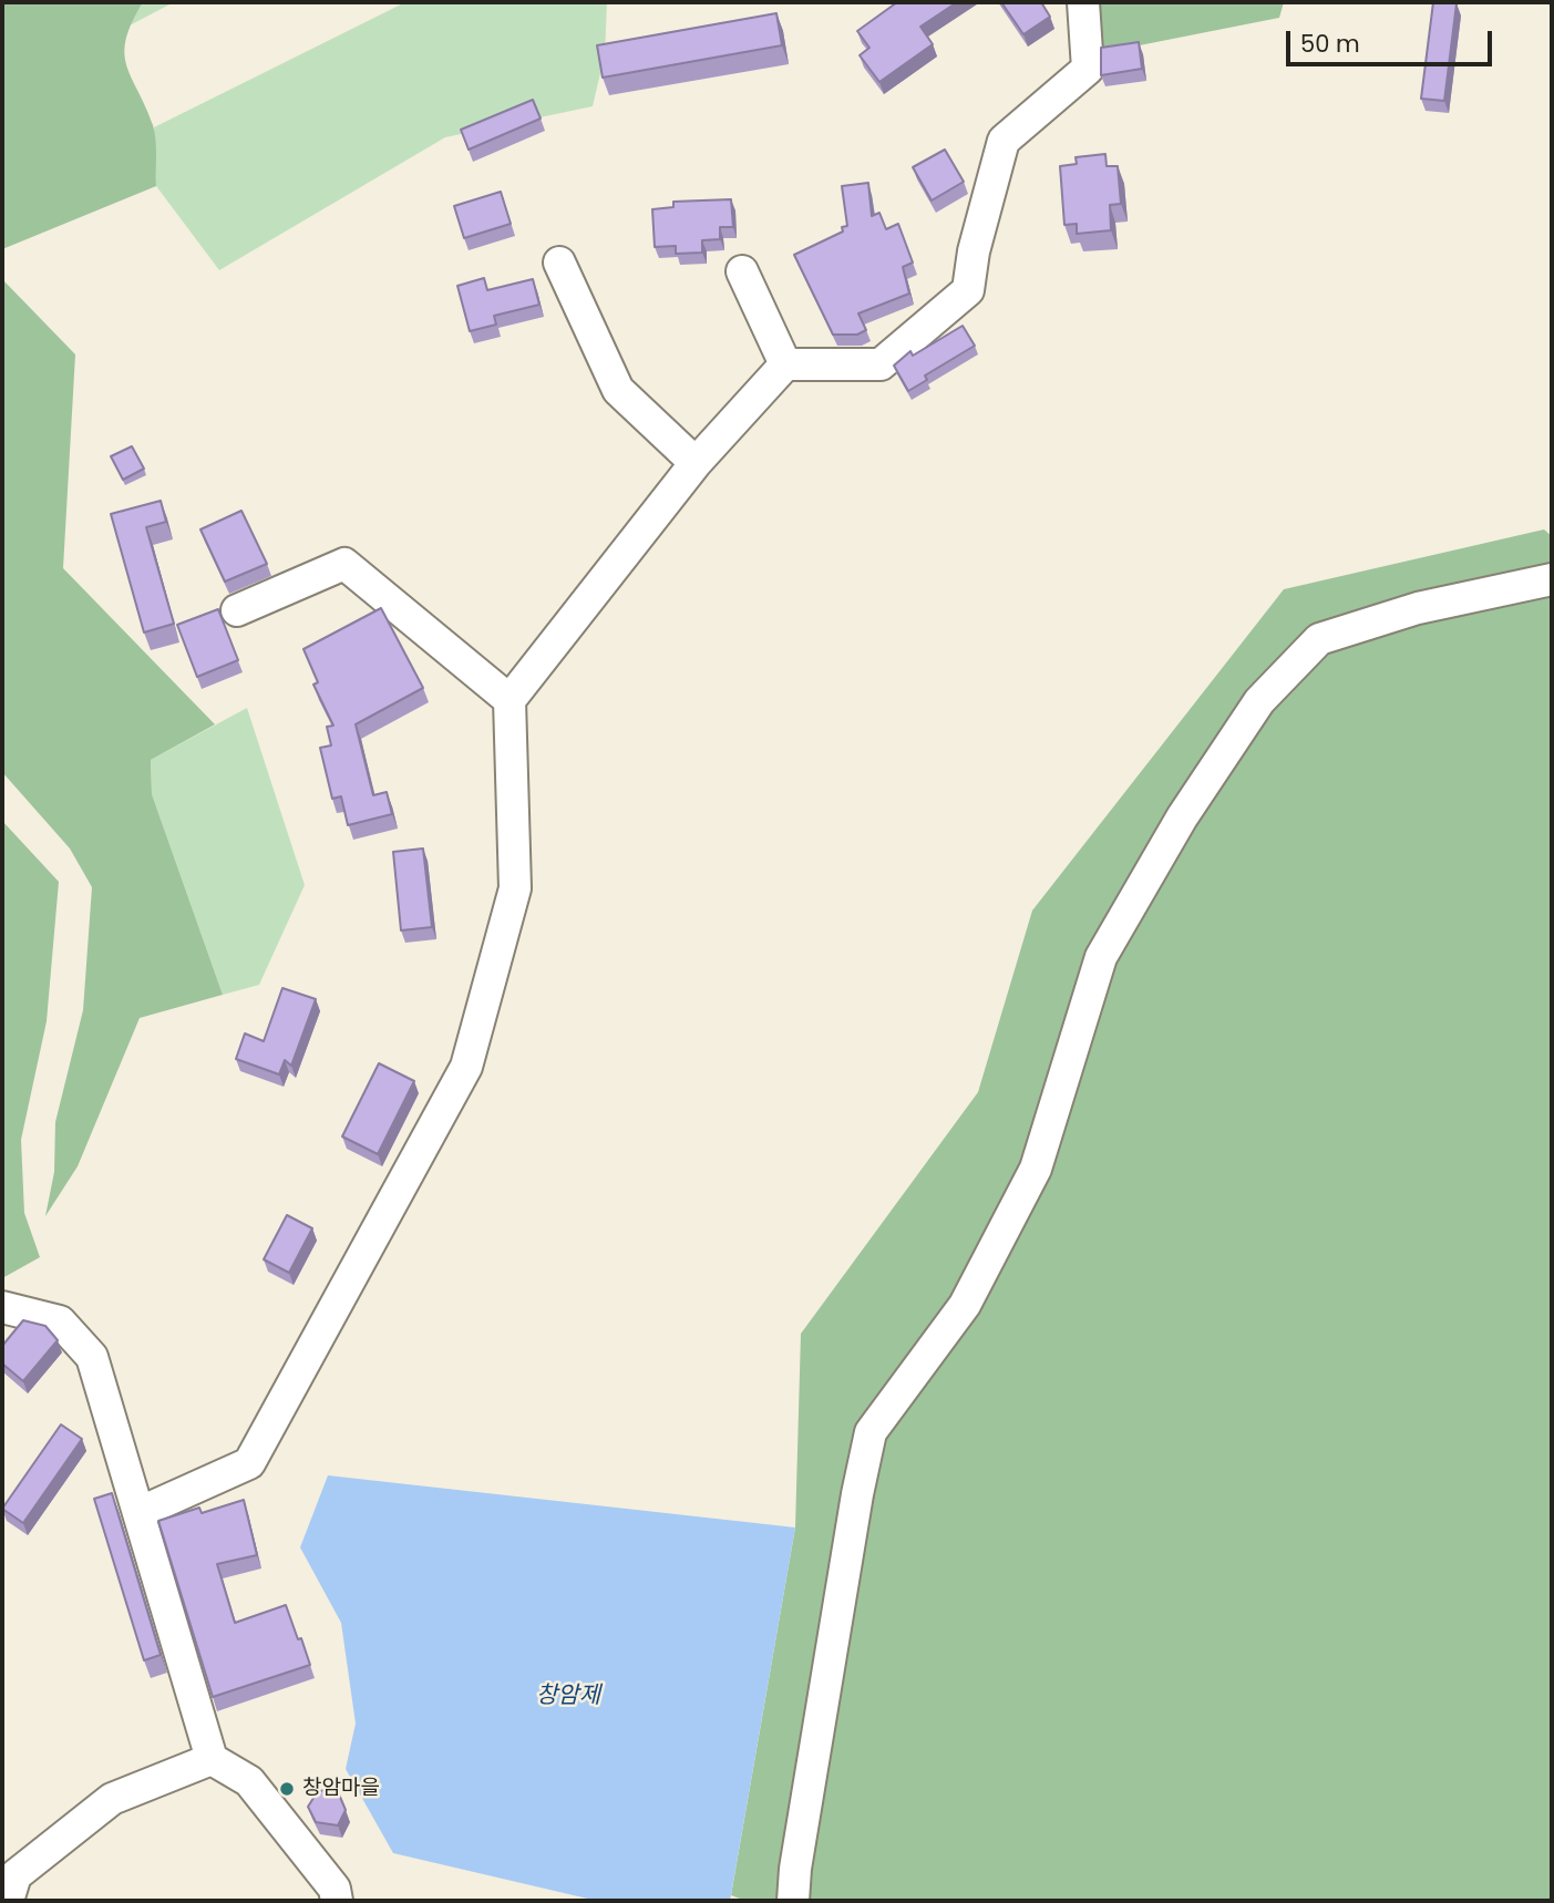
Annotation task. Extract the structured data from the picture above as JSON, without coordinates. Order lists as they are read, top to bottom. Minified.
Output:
{"water":["창암제"],"places":["창암마을"],"scale_bar":"50 m"}
